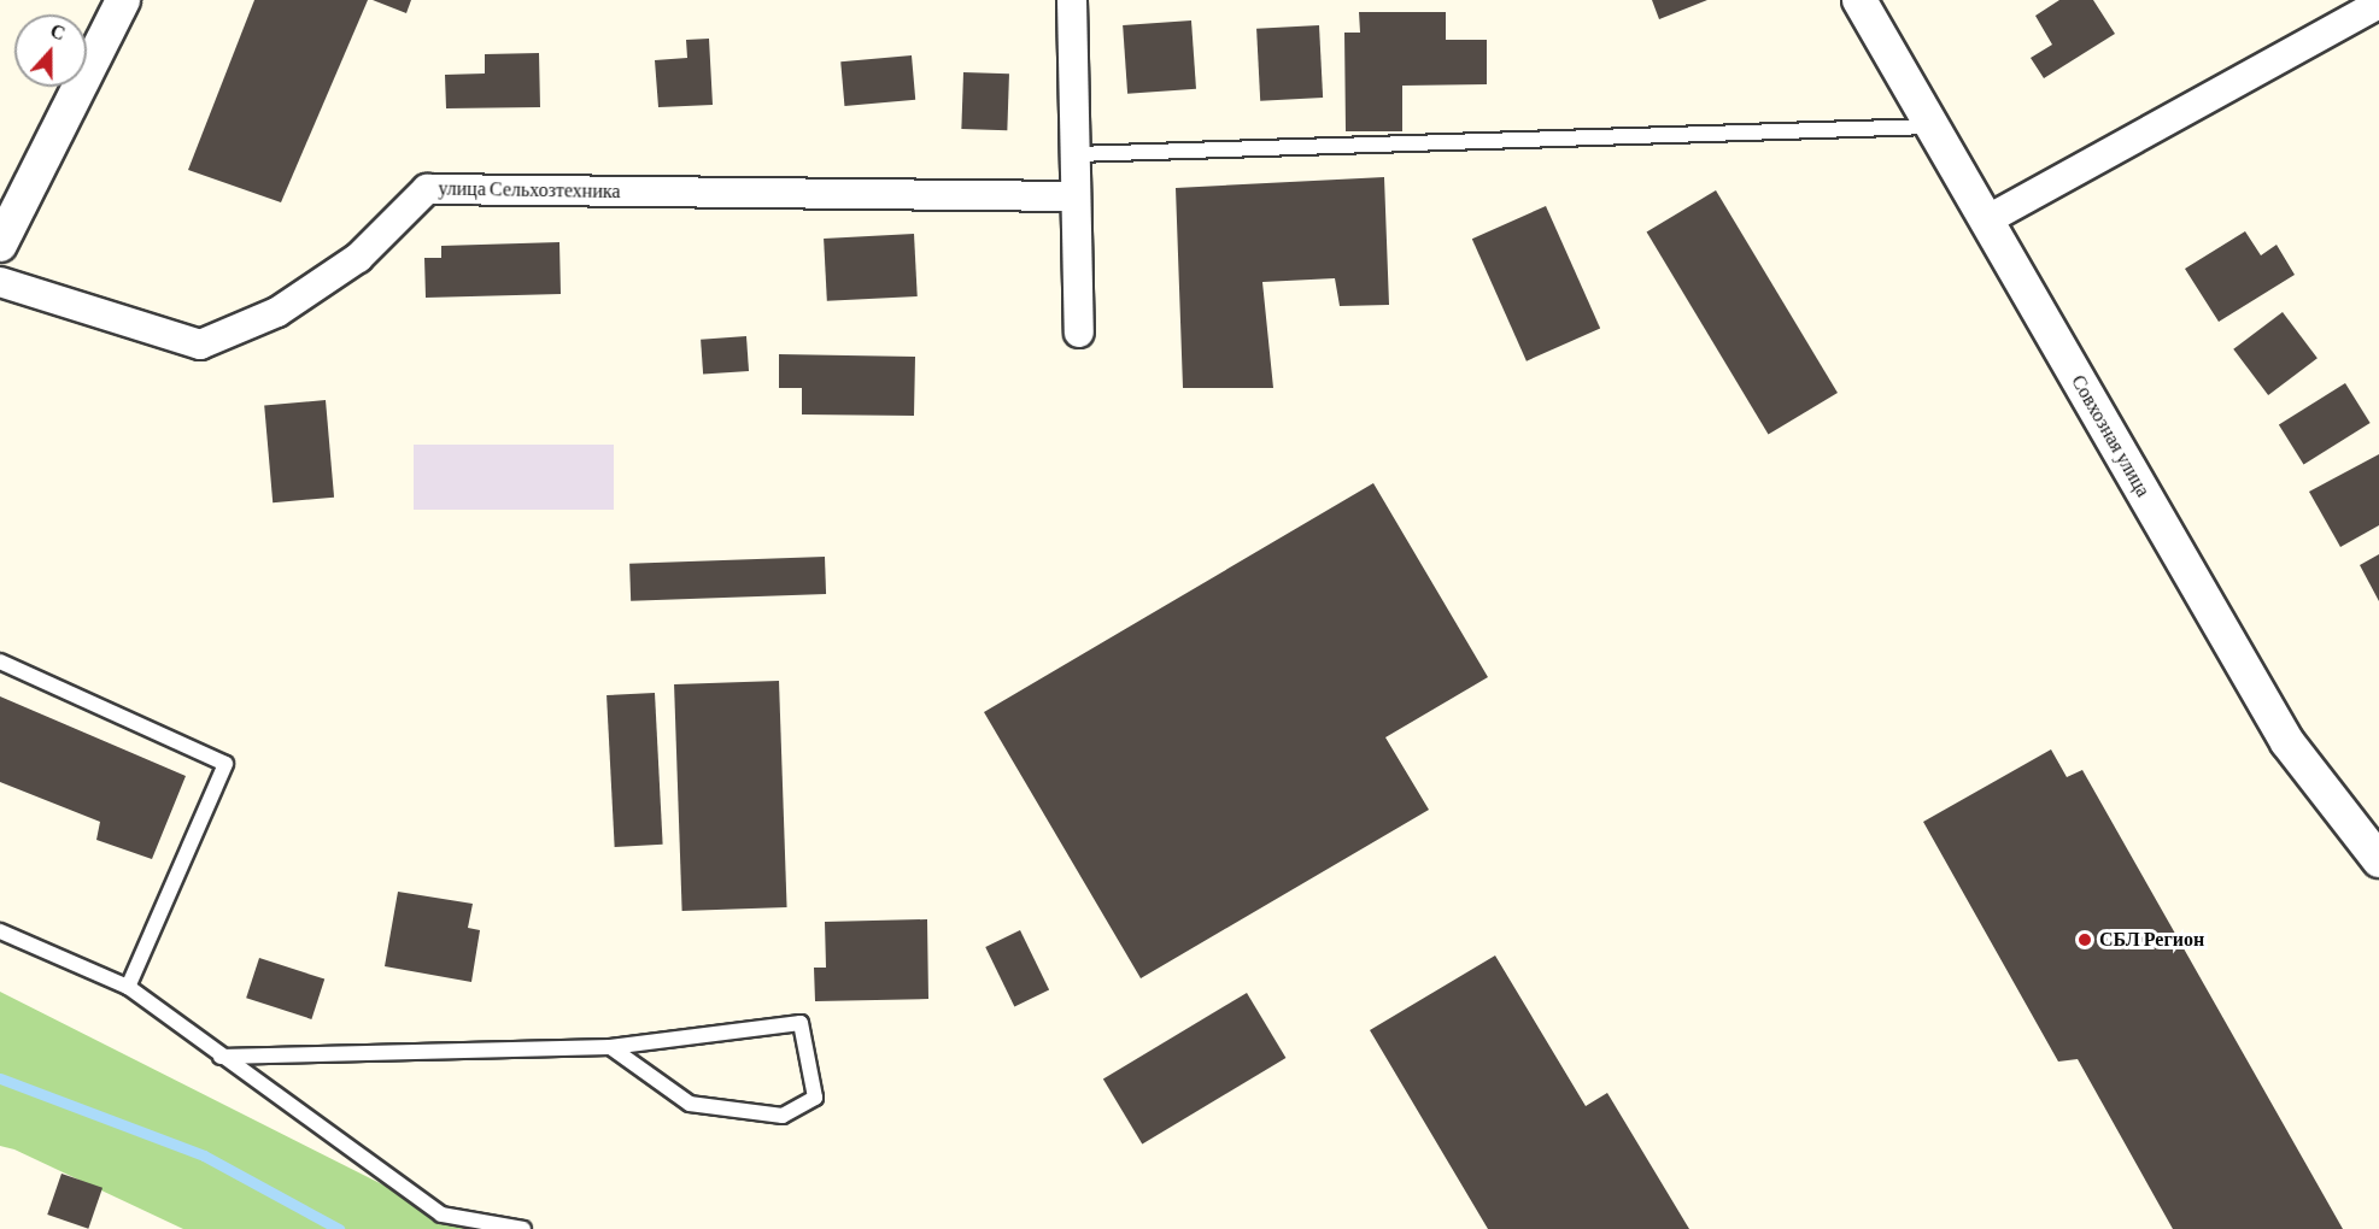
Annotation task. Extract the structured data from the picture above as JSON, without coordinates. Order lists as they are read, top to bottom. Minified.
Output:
{"streets":{"street":["улица Сельхозтехника","Совхозная улица"]},"places":["СБЛ Регион"],"north":"top"}
